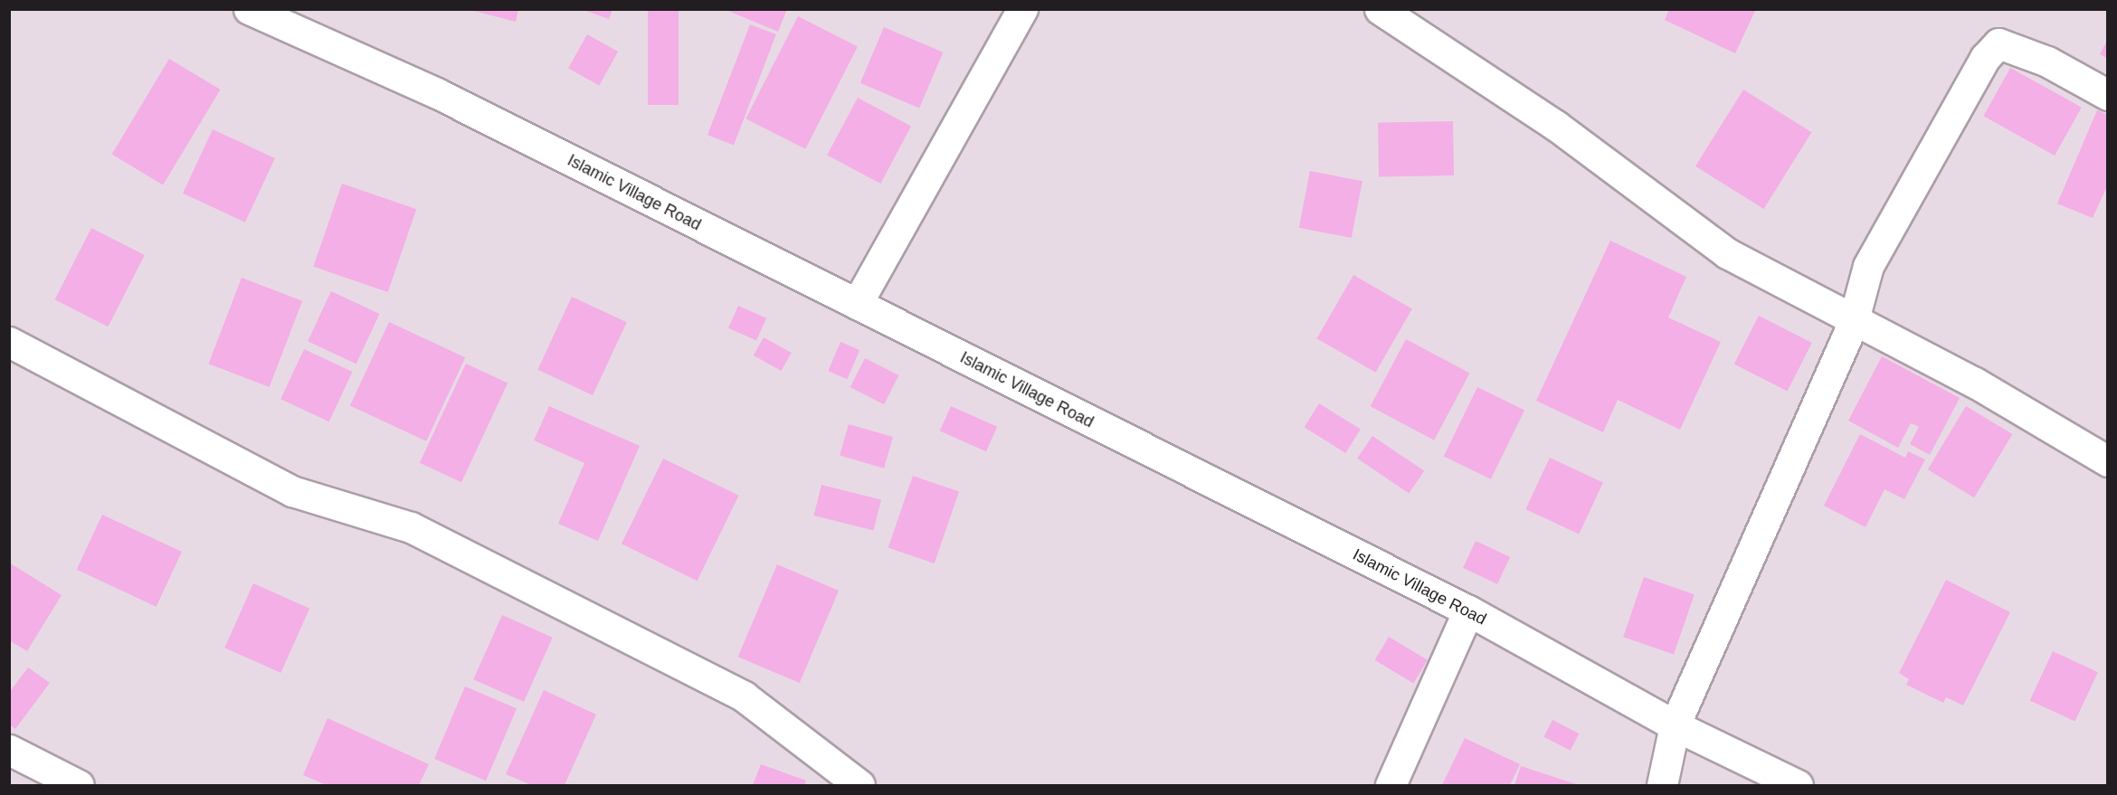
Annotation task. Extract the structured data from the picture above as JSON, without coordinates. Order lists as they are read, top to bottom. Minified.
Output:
{"streets":{"street":["Islamic Village Road"]}}
